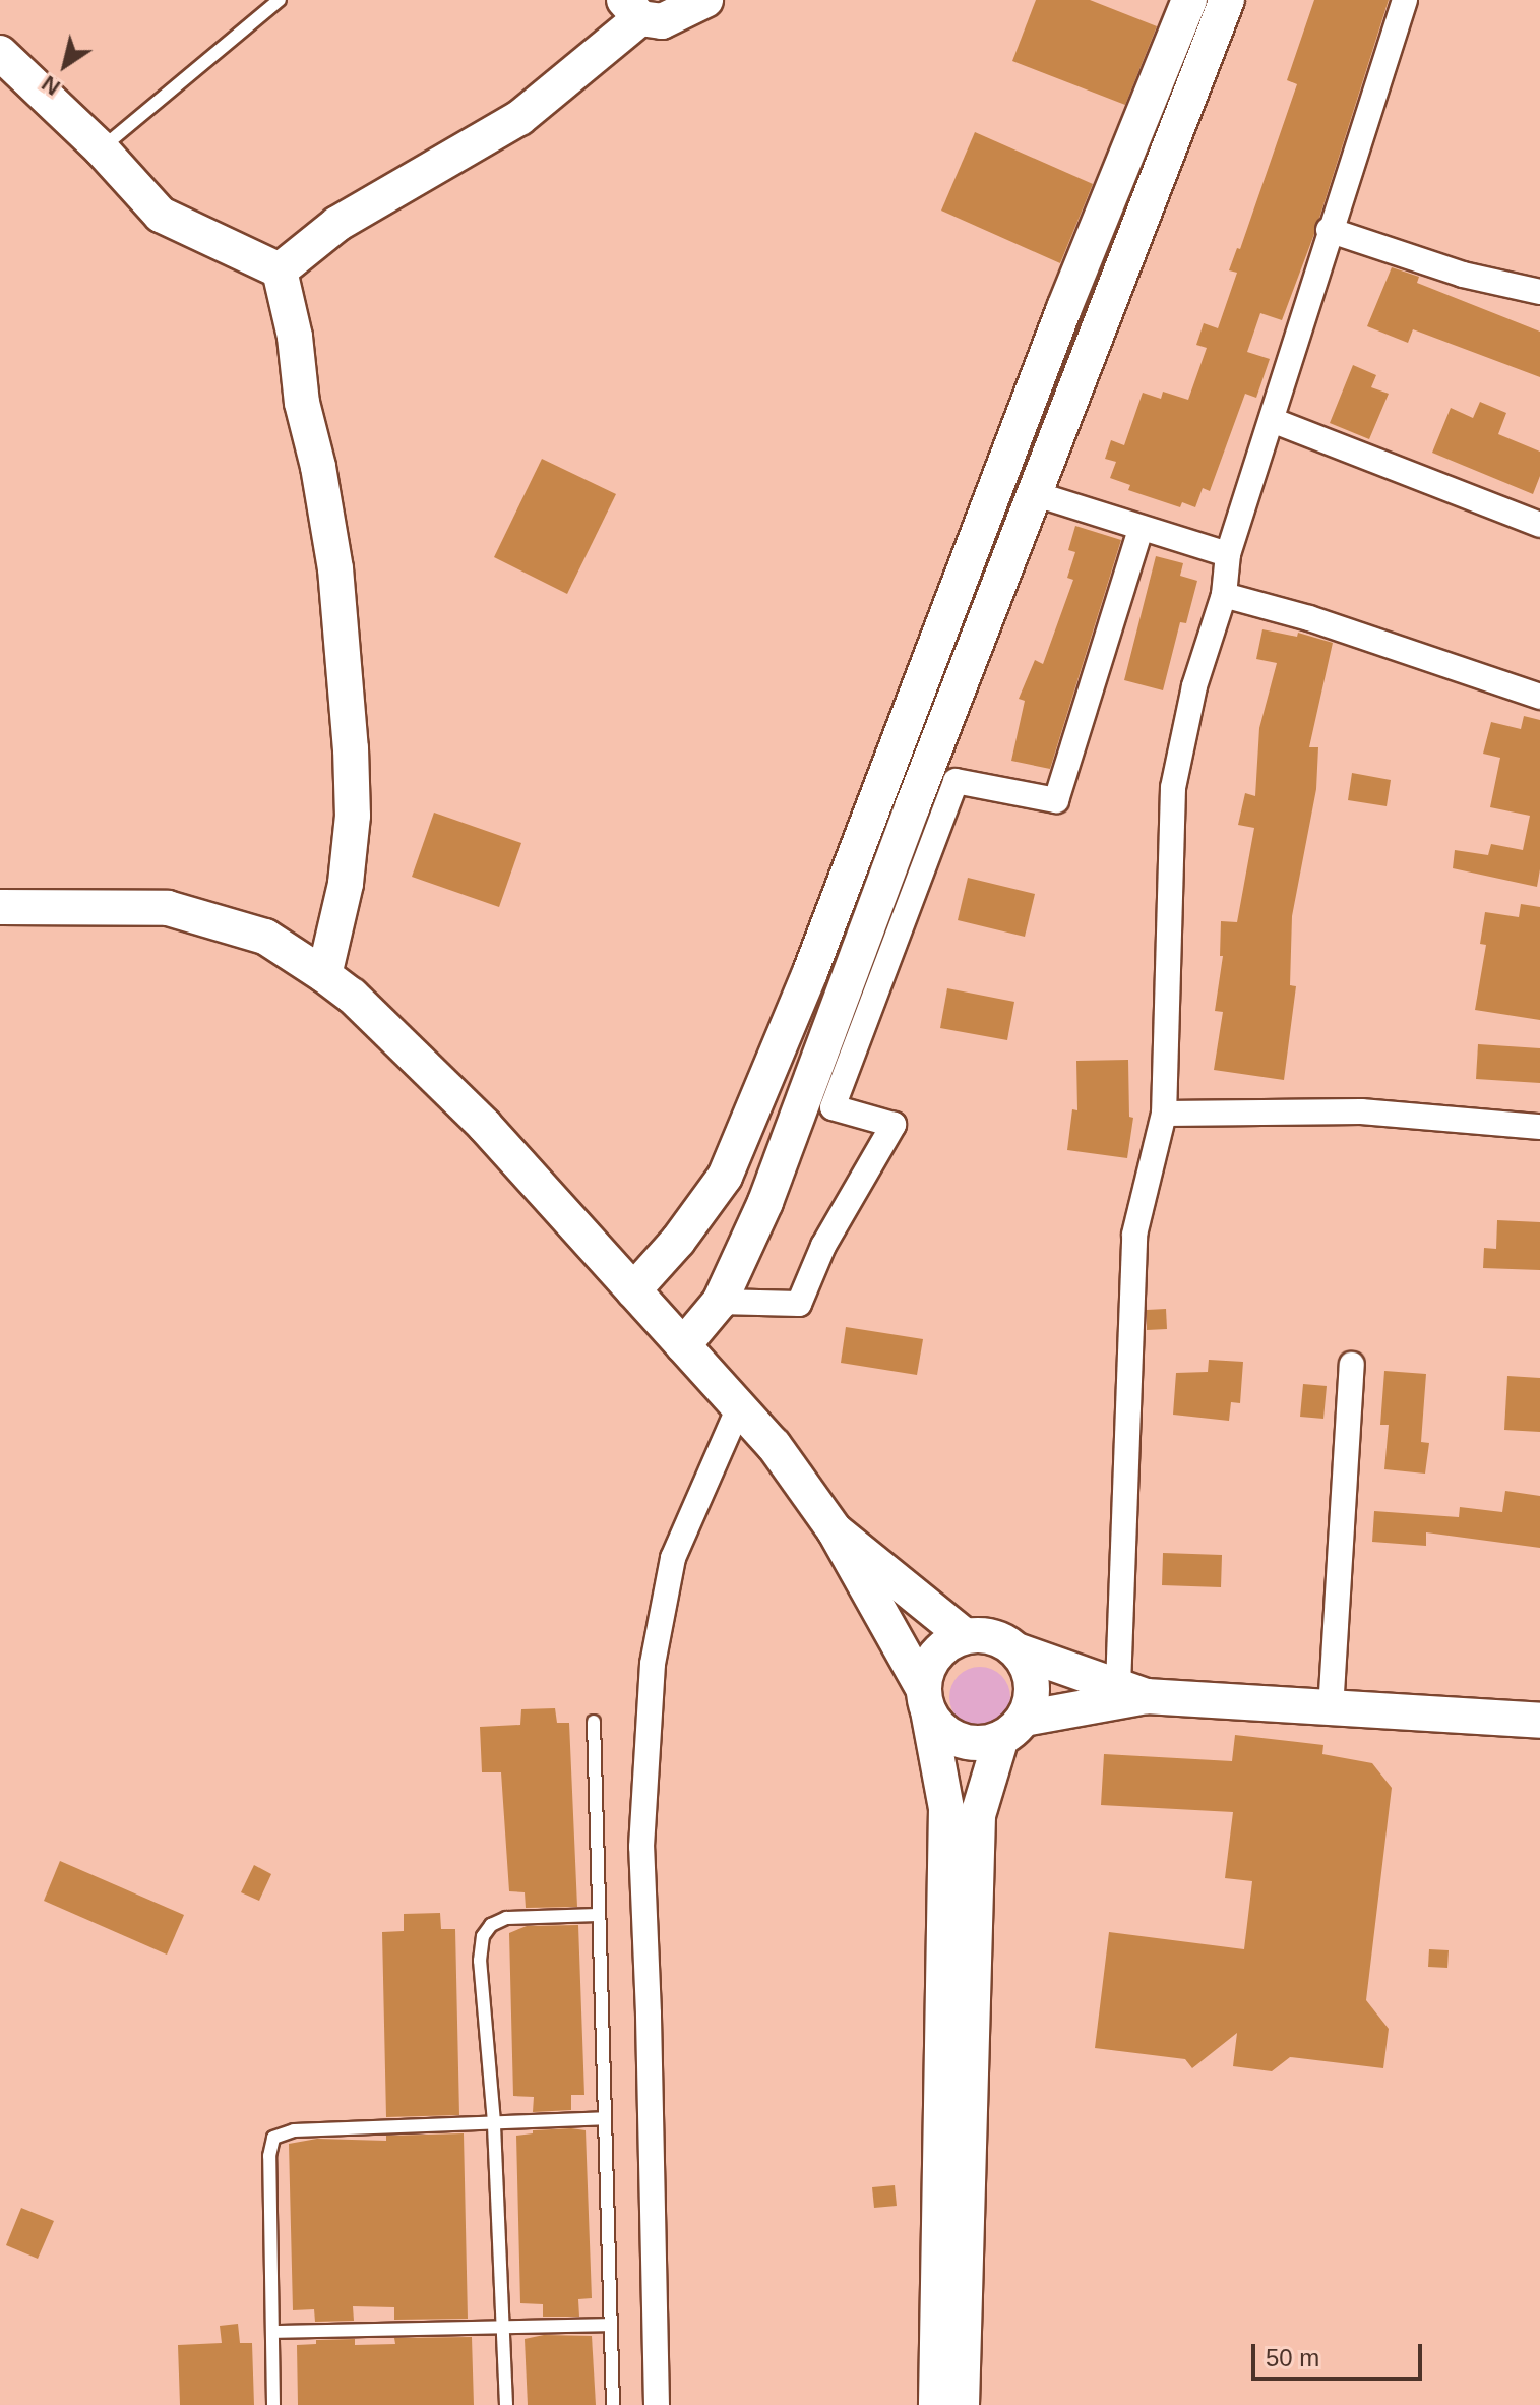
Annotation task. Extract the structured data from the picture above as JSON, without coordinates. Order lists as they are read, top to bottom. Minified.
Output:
{"scale_bar":"50 m","north":"bottom left"}
